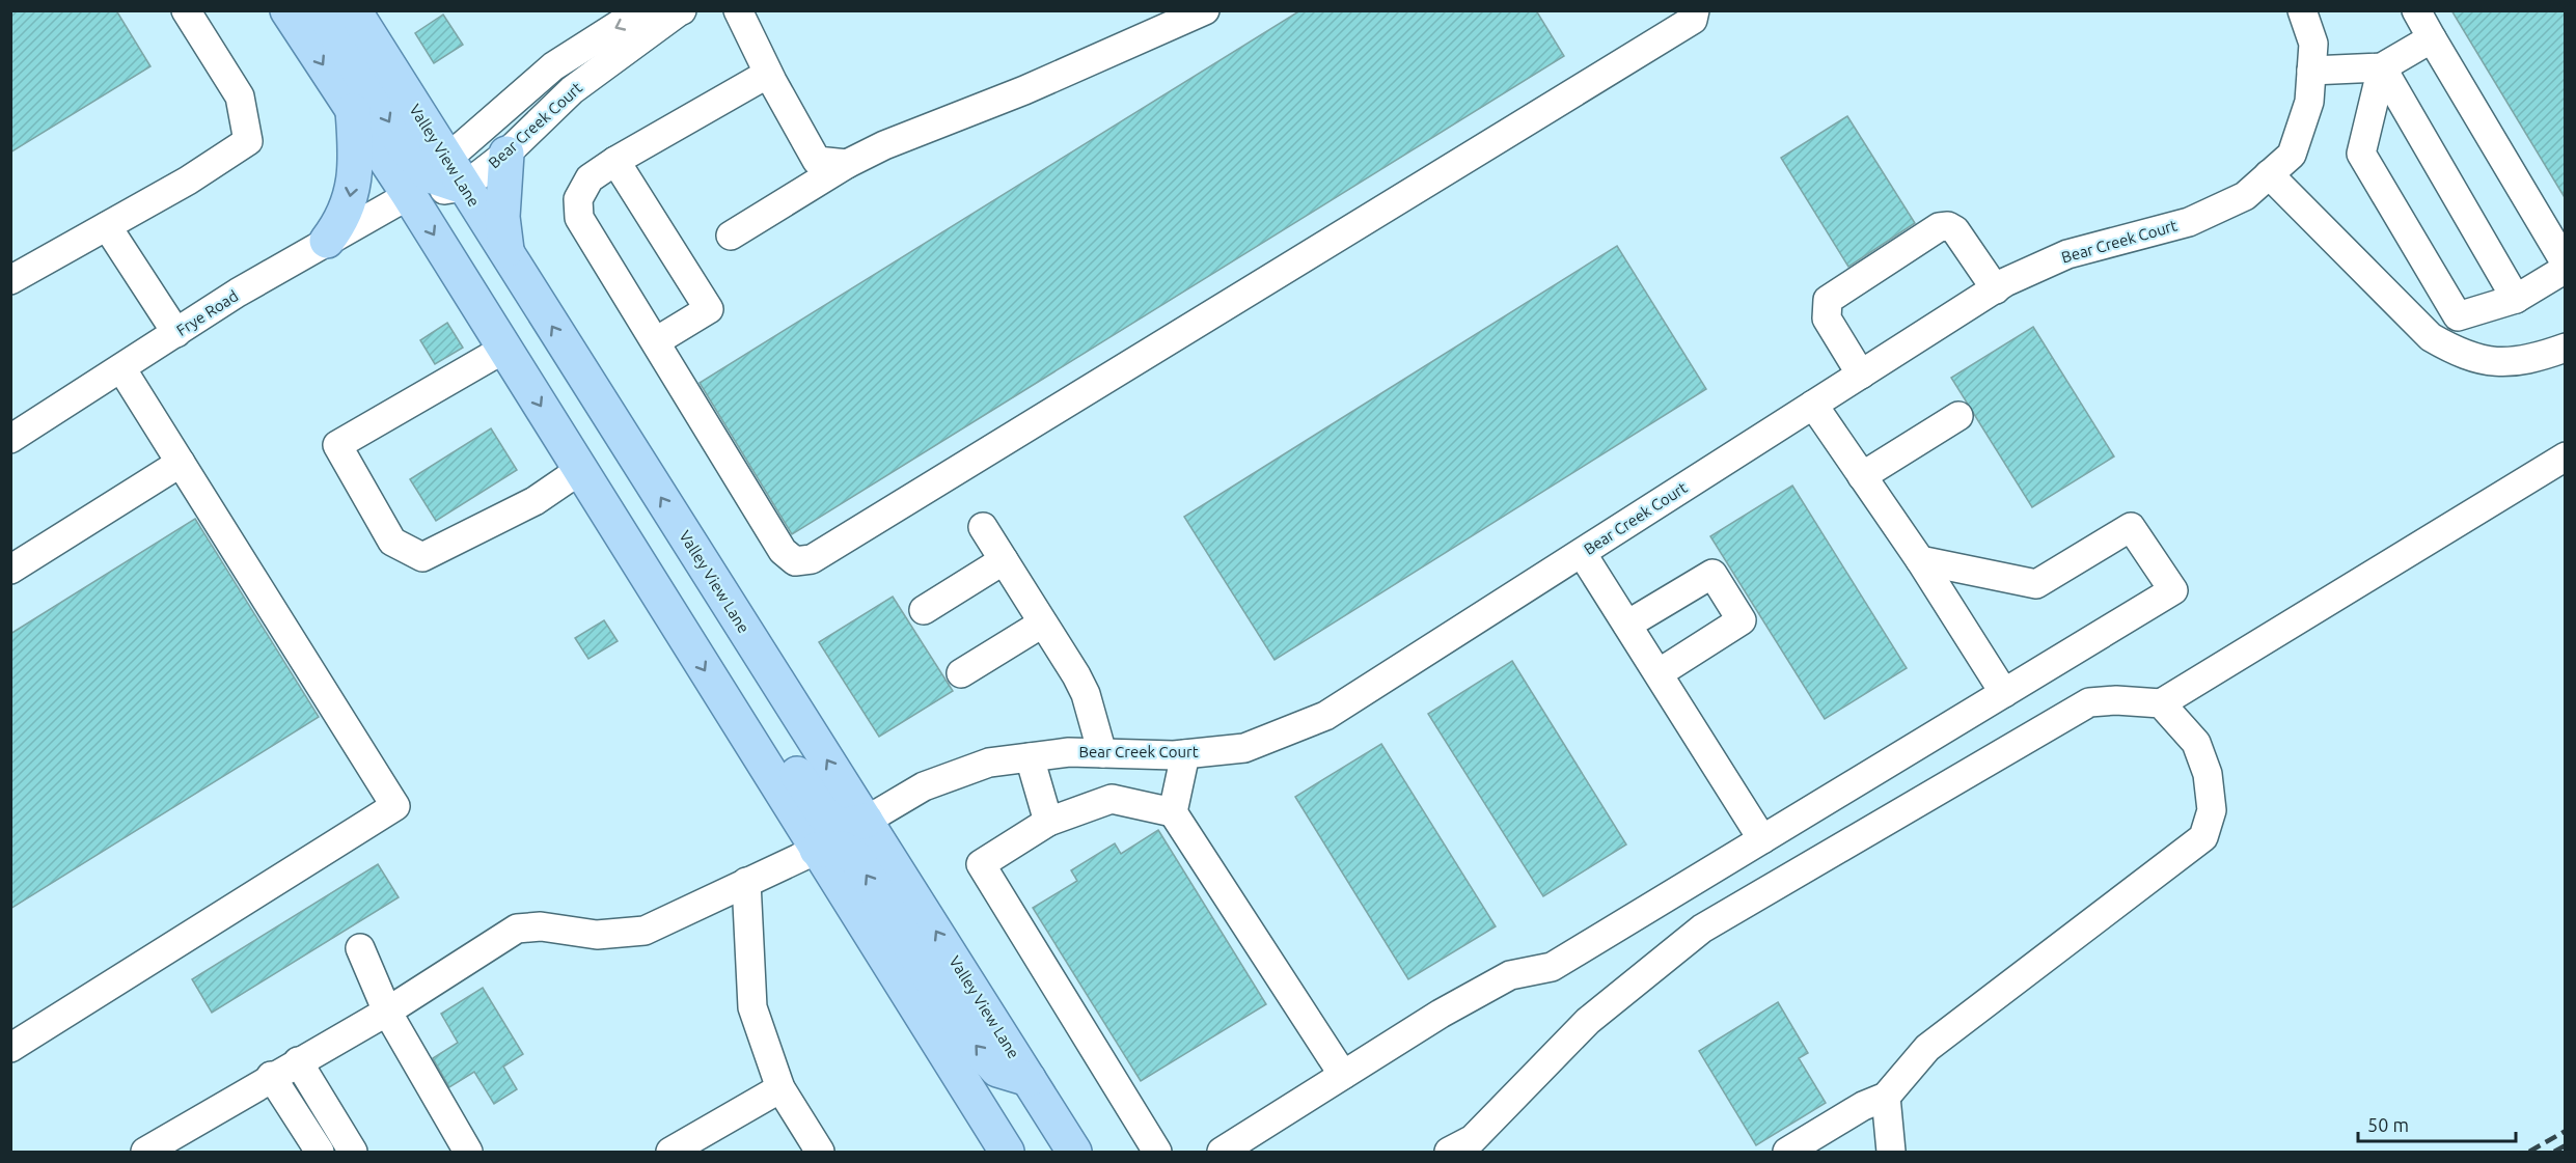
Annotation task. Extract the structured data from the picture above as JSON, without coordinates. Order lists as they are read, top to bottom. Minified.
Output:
{"streets":{"main road":["Valley View Lane"],"street":["Bear Creek Court","Frye Road"]},"crossings":[["Bear Creek Court","Valley View Lane"],["Bear Creek Court","Frye Road"],["Valley View Lane","Frye Road"]],"scale_bar":"50 m"}
